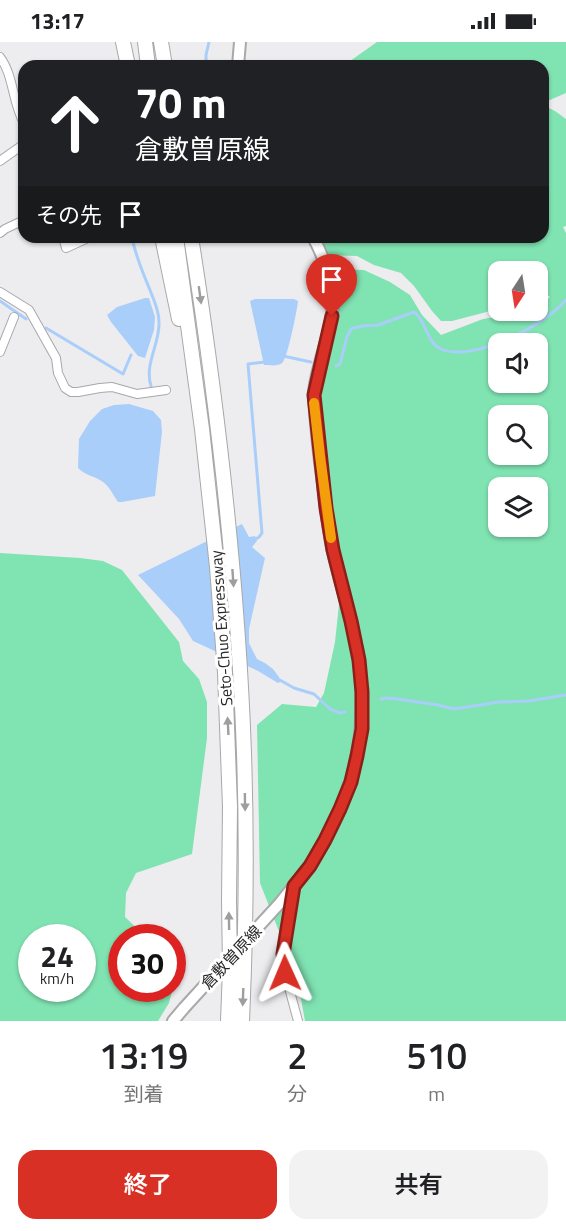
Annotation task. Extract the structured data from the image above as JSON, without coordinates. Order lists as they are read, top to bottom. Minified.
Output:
{"streets":{"highway":["Seto-Chuo Expressway"],"street":["倉敷曽原線"]},"north":"bottom","page":{"status":"13:17","turn":["70 m","倉敷曽原線"],"then":"その先","speed":"24 km/h","limit":"30","eta":["13:19","到着","2","分","510","m"],"buttons":["終了","共有"]}}
